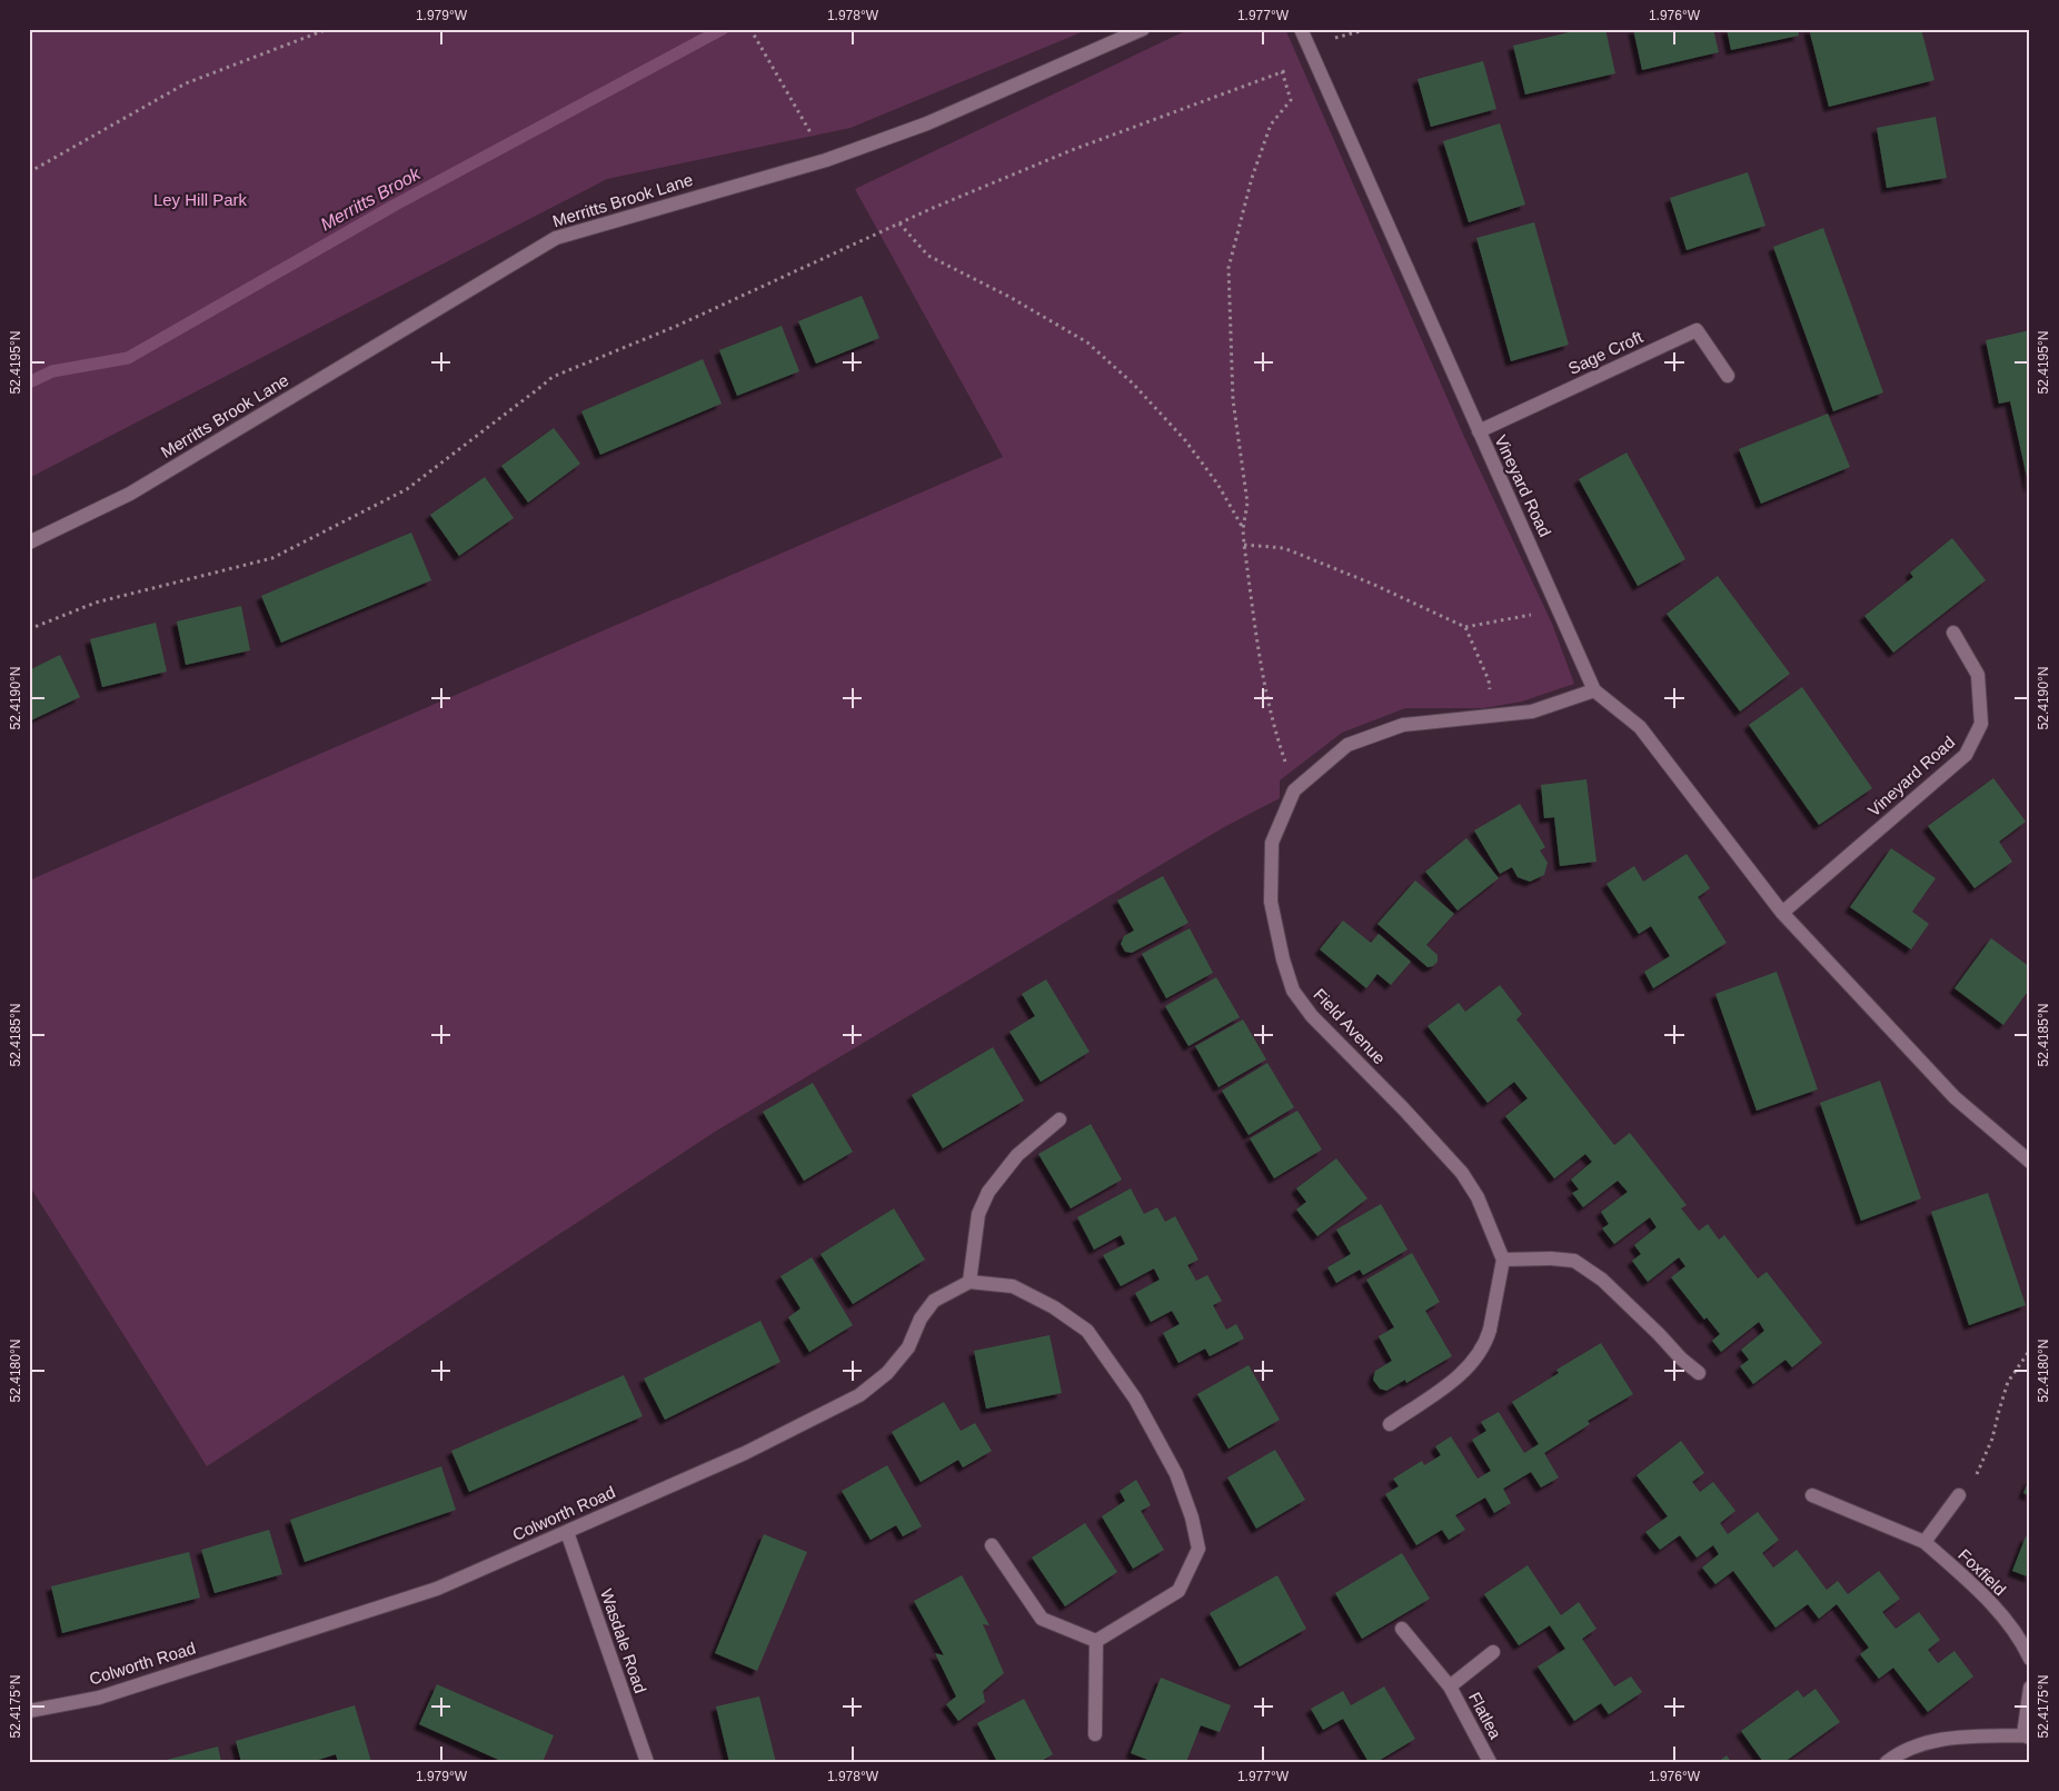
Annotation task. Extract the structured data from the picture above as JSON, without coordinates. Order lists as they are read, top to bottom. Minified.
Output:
{"streets":{"street":["Merritts Brook Lane","Sage Croft","Vineyard Road","Field Avenue","Colworth Road","Foxfield","Wasdale Road","Flatlea"]},"crossings":[["Sage Croft","Vineyard Road"],["Vineyard Road","Field Avenue"],["Colworth Road","Wasdale Road"]],"water":["Merritts Brook"],"parks":["Ley Hill Park"],"coordinates":["1.979°W","1.978°W","1.977°W","1.976°W","52.4195°N","52.4190°N","52.4185°N","52.4180°N","52.4175°N"]}
